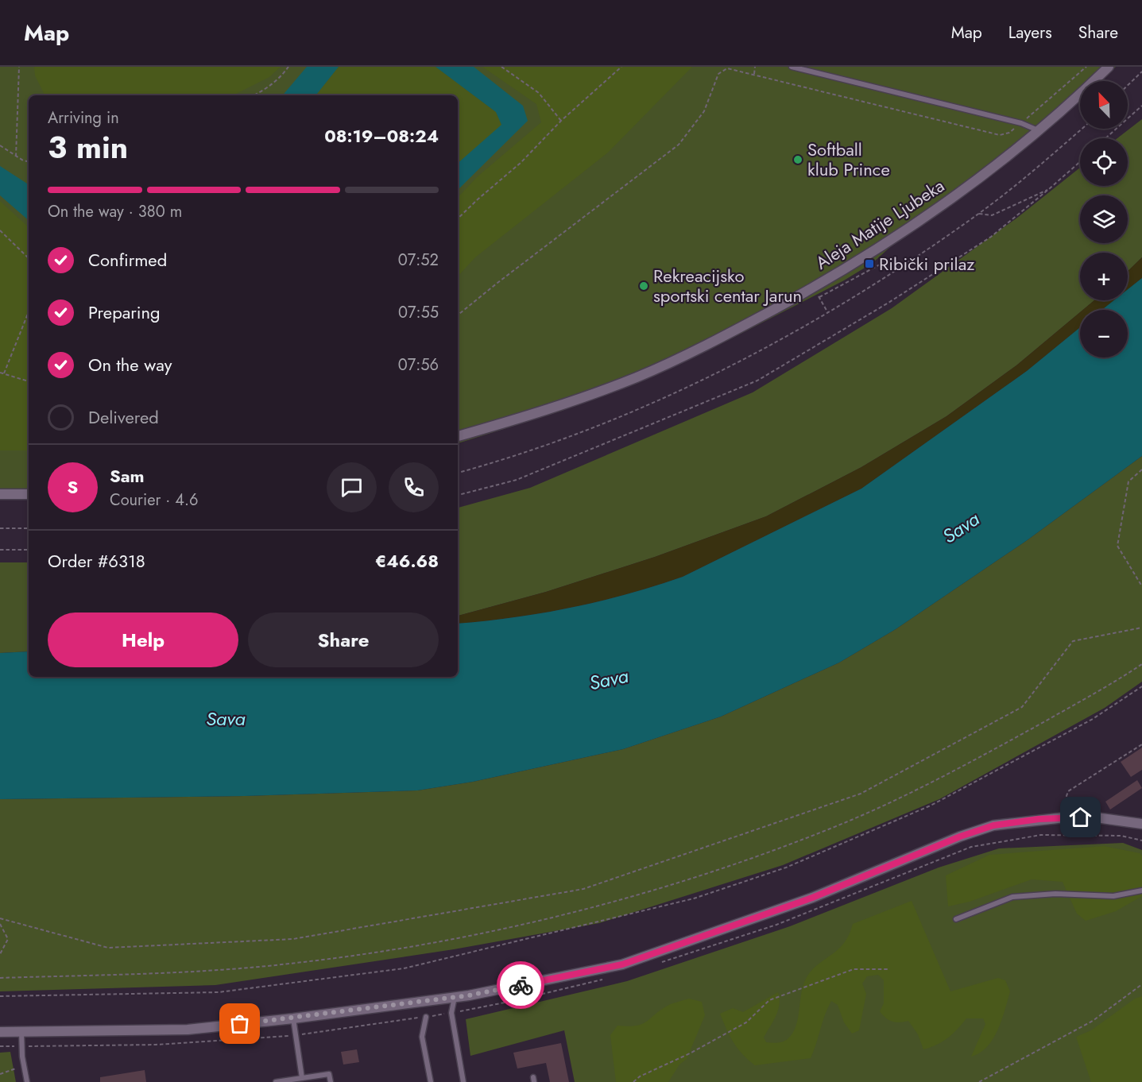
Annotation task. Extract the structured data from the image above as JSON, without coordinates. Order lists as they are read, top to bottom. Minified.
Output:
{"streets":{"street":["Aleja Matije Ljubeka"]},"water":["Sava"],"places":{"other":["Softball klub Prince","Rekreacijsko sportski centar Jarun"],"transit":["Ribički prilaz"]},"north":"top left","page":{"header":"Map","nav":["Map","Layers","Share"],"map_buttons":["+","−"],"heading":["3 min","Arriving in","08:19–08:24"],"panel":["Sam","Courier · 4.6","Order #6318","€46.68"],"bar":"On the way · 380 m","list":[["Confirmed","07:52"],["Preparing","07:55"],["On the way","07:56"],"Delivered"],"round":"S","buttons":["Help","Share"]}}
